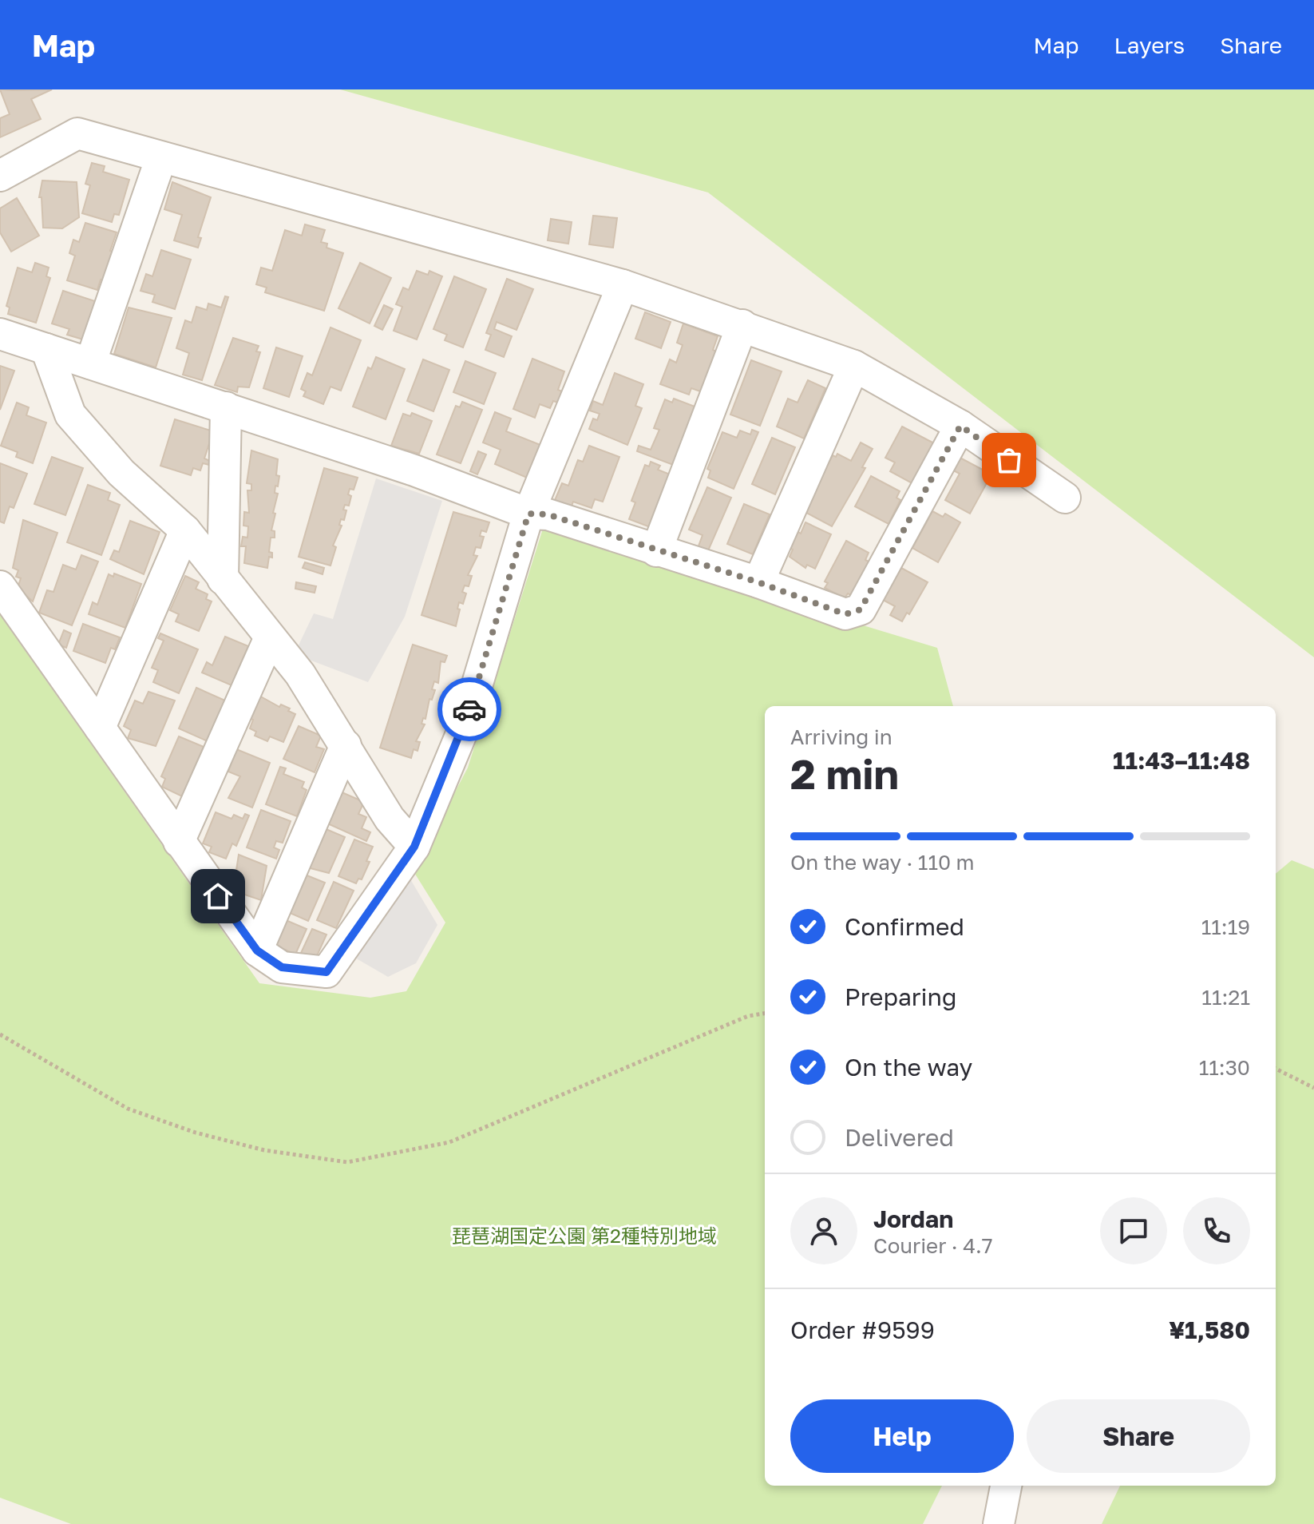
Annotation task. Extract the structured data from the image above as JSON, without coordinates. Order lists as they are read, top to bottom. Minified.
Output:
{"parks":["琵琶湖国定公園 第2種特別地域"],"page":{"header":"Map","nav":["Map","Layers","Share"],"heading":["2 min","Arriving in","11:43–11:48"],"panel":["Jordan","Courier · 4.7","Order #9599","¥1,580"],"bar":"On the way · 110 m","list":[["Confirmed","11:19"],["Preparing","11:21"],["On the way","11:30"],"Delivered"],"buttons":["Help","Share"]}}
